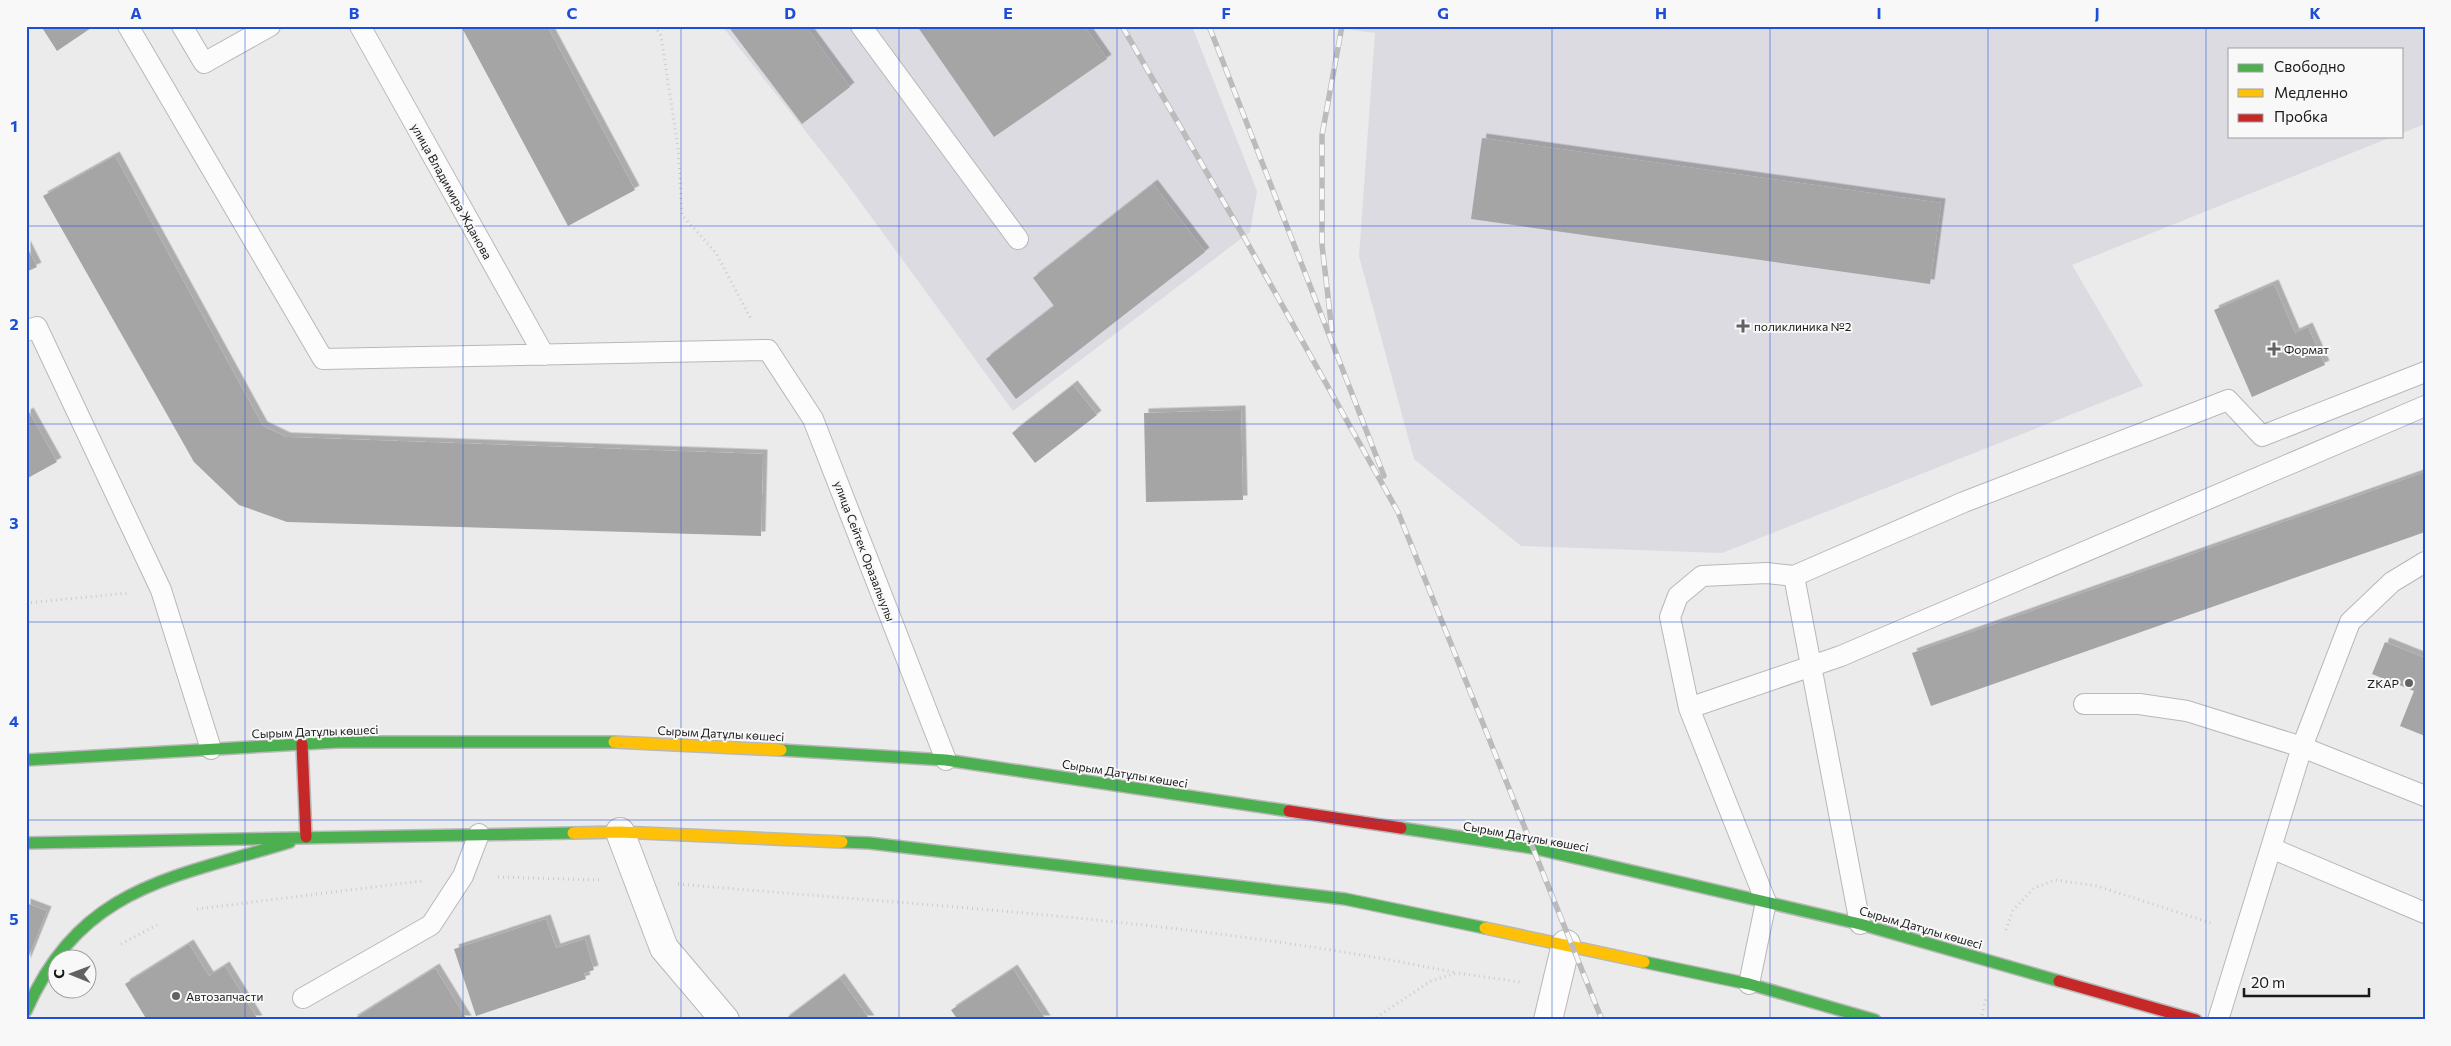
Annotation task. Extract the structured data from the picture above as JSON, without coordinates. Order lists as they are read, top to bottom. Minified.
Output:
{"streets":{"main road":["Сырым Датұлы көшесі"],"lane":["улица Владимира Жданова","улица Сейтек Оразалыулы"]},"crossings":[["улица Сейтек Оразалыулы","Сырым Датұлы көшесі"]],"places":{"health":["поликлиника №2","Формат"],"other":["ZKAP","Автозапчасти"]},"legend":["Свободно","Медленно","Пробка"],"scale_bar":"20 m","north":"left","grid":{"columns":["A","B","C","D","E","F","G","H","I","J","K"],"rows":["1","2","3","4","5"]}}
